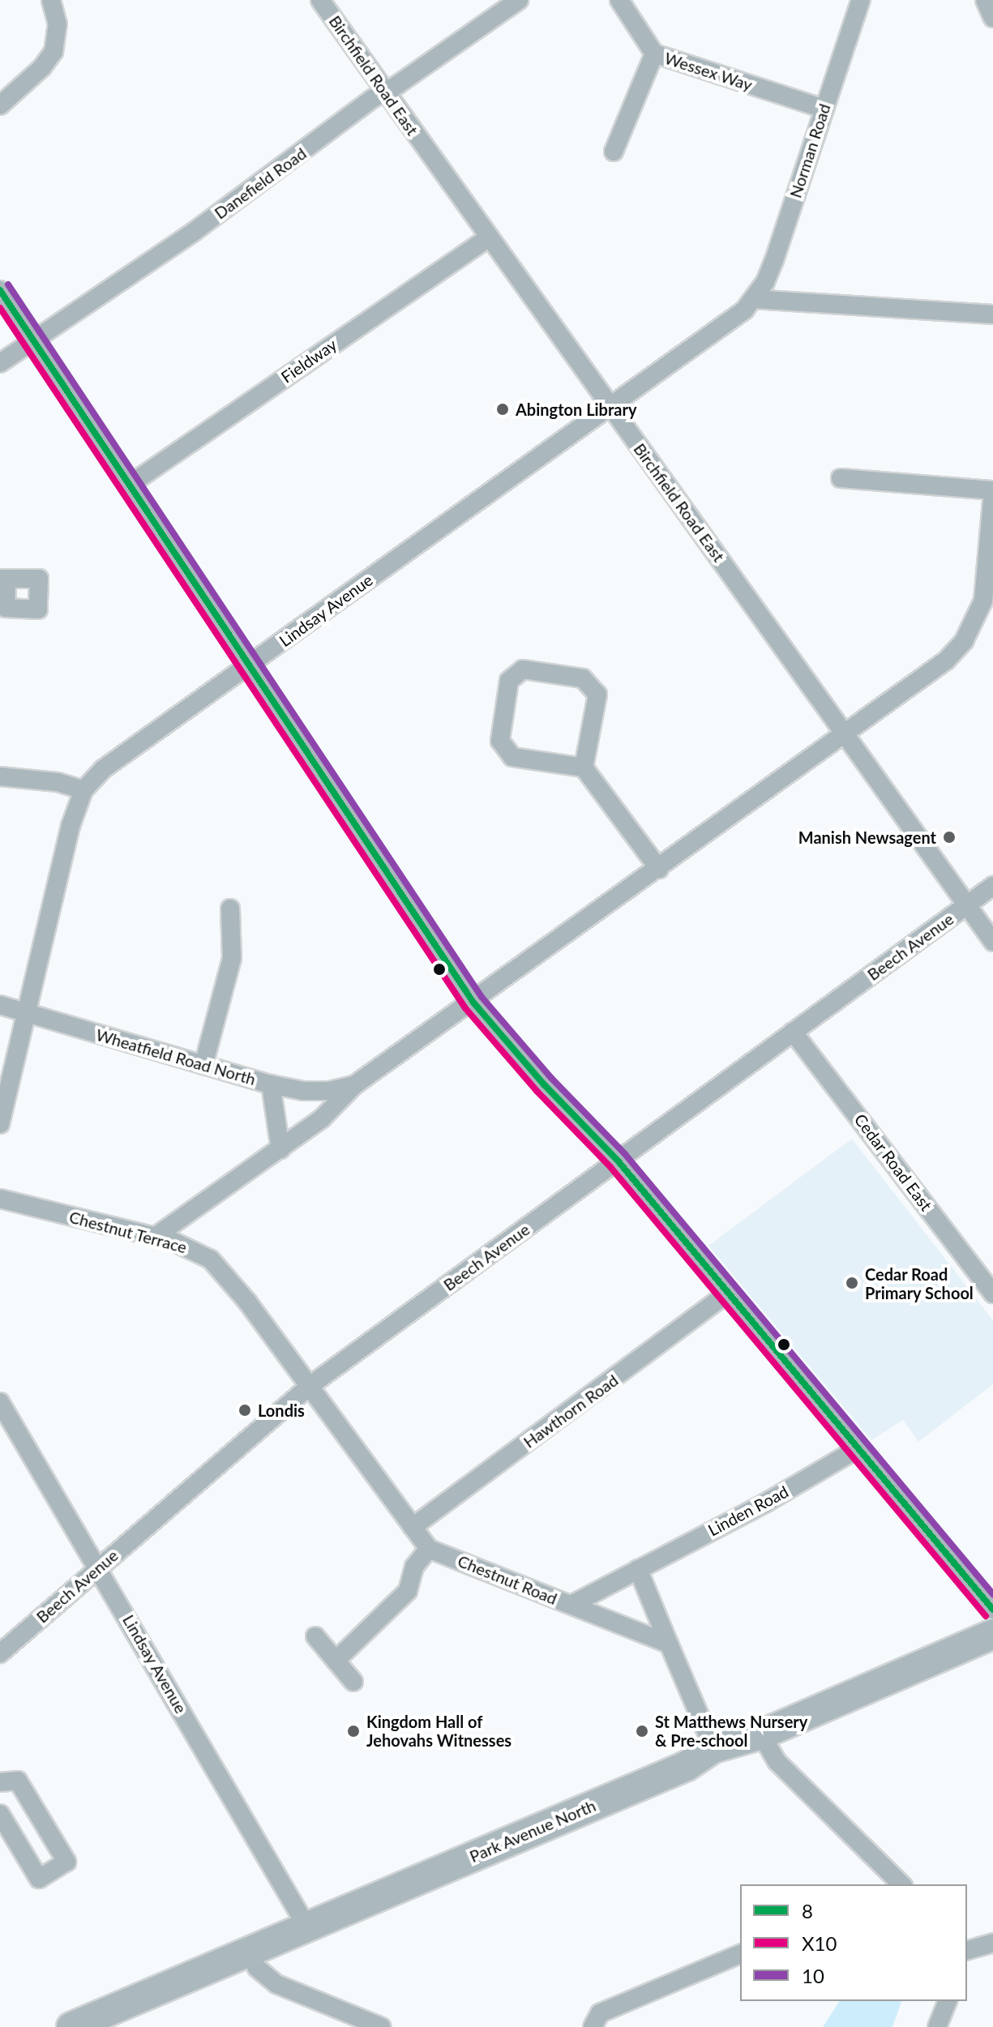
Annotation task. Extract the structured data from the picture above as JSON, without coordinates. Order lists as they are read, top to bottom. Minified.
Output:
{"streets":{"main road":["Park Avenue North"],"street":["Wessex Way","Birchfield Road East","Norman Road","Danefield Road","Fieldway","Lindsay Avenue","Beech Avenue","Wheatfield Road North","Cedar Road East","Chestnut Terrace","Hawthorn Road","Linden Road","Chestnut Road"]},"crossings":[["Wessex Way","Norman Road"],["Birchfield Road East","Danefield Road"],["Birchfield Road East","Fieldway"],["Birchfield Road East","Lindsay Avenue"],["Birchfield Road East","Beech Avenue"],["Norman Road","Lindsay Avenue"],["Lindsay Avenue","Beech Avenue"],["Lindsay Avenue","Wheatfield Road North"],["Lindsay Avenue","Park Avenue North"],["Beech Avenue","Cedar Road East"],["Beech Avenue","Chestnut Terrace"],["Linden Road","Chestnut Road"]],"places":["Abington Library","Manish Newsagent","Cedar Road Primary School","Londis","Kingdom Hall of Jehovahs Witnesses","St Matthews Nursery & Pre-school"],"lines":["transit line 10","transit line 8","transit line X10"],"legend":["8","X10","10"]}
